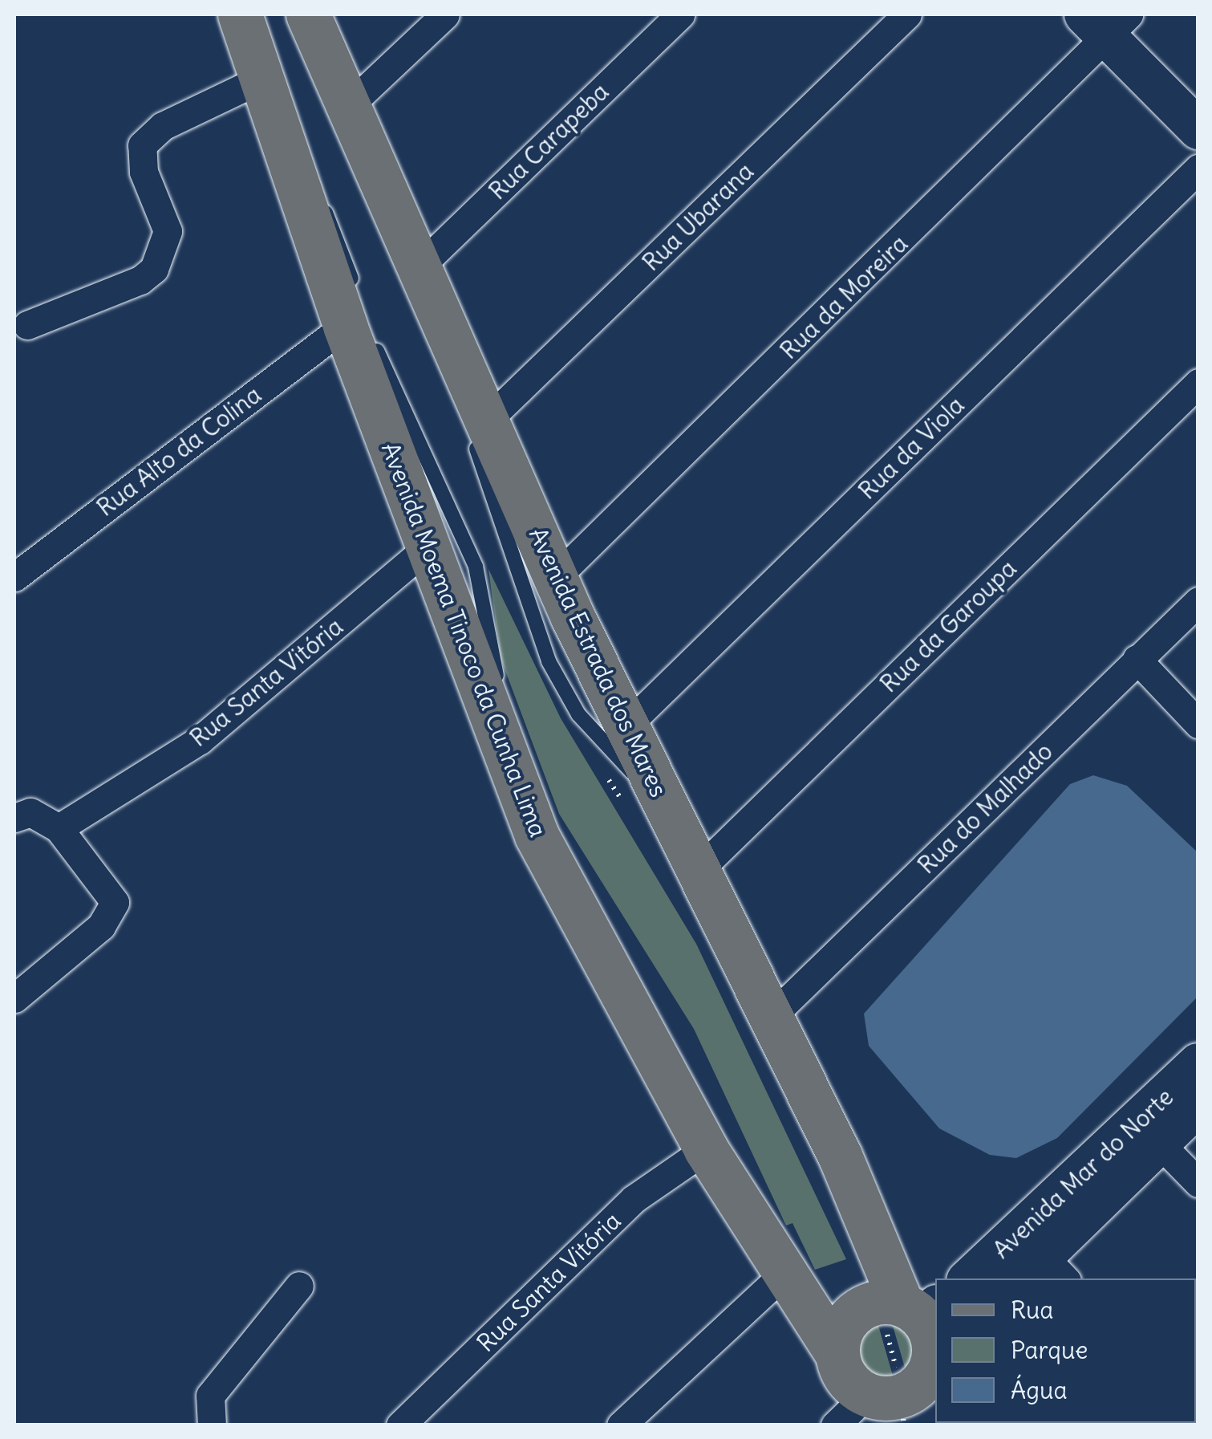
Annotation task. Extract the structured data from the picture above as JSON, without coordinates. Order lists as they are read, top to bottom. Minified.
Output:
{"streets":{"main road":["Avenida Moema Tinoco da Cunha Lima","Avenida Estrada dos Mares"],"street":["Rua Carapeba","Rua Ubarana","Rua da Moreira","Rua da Viola","Rua Alto da Colina","Rua da Garoupa","Rua Santa Vitória","Rua do Malhado","Avenida Mar do Norte"]},"crossings":[["Rua Carapeba","Avenida Estrada dos Mares"],["Rua Ubarana","Avenida Estrada dos Mares"],["Rua da Moreira","Avenida Estrada dos Mares"],["Rua da Viola","Avenida Estrada dos Mares"],["Rua Alto da Colina","Avenida Moema Tinoco da Cunha Lima"],["Rua da Garoupa","Avenida Estrada dos Mares"],["Avenida Moema Tinoco da Cunha Lima","Avenida Estrada dos Mares"],["Avenida Moema Tinoco da Cunha Lima","Rua Santa Vitória"],["Avenida Estrada dos Mares","Rua do Malhado"]],"legend":["Rua","Parque","Água"]}
